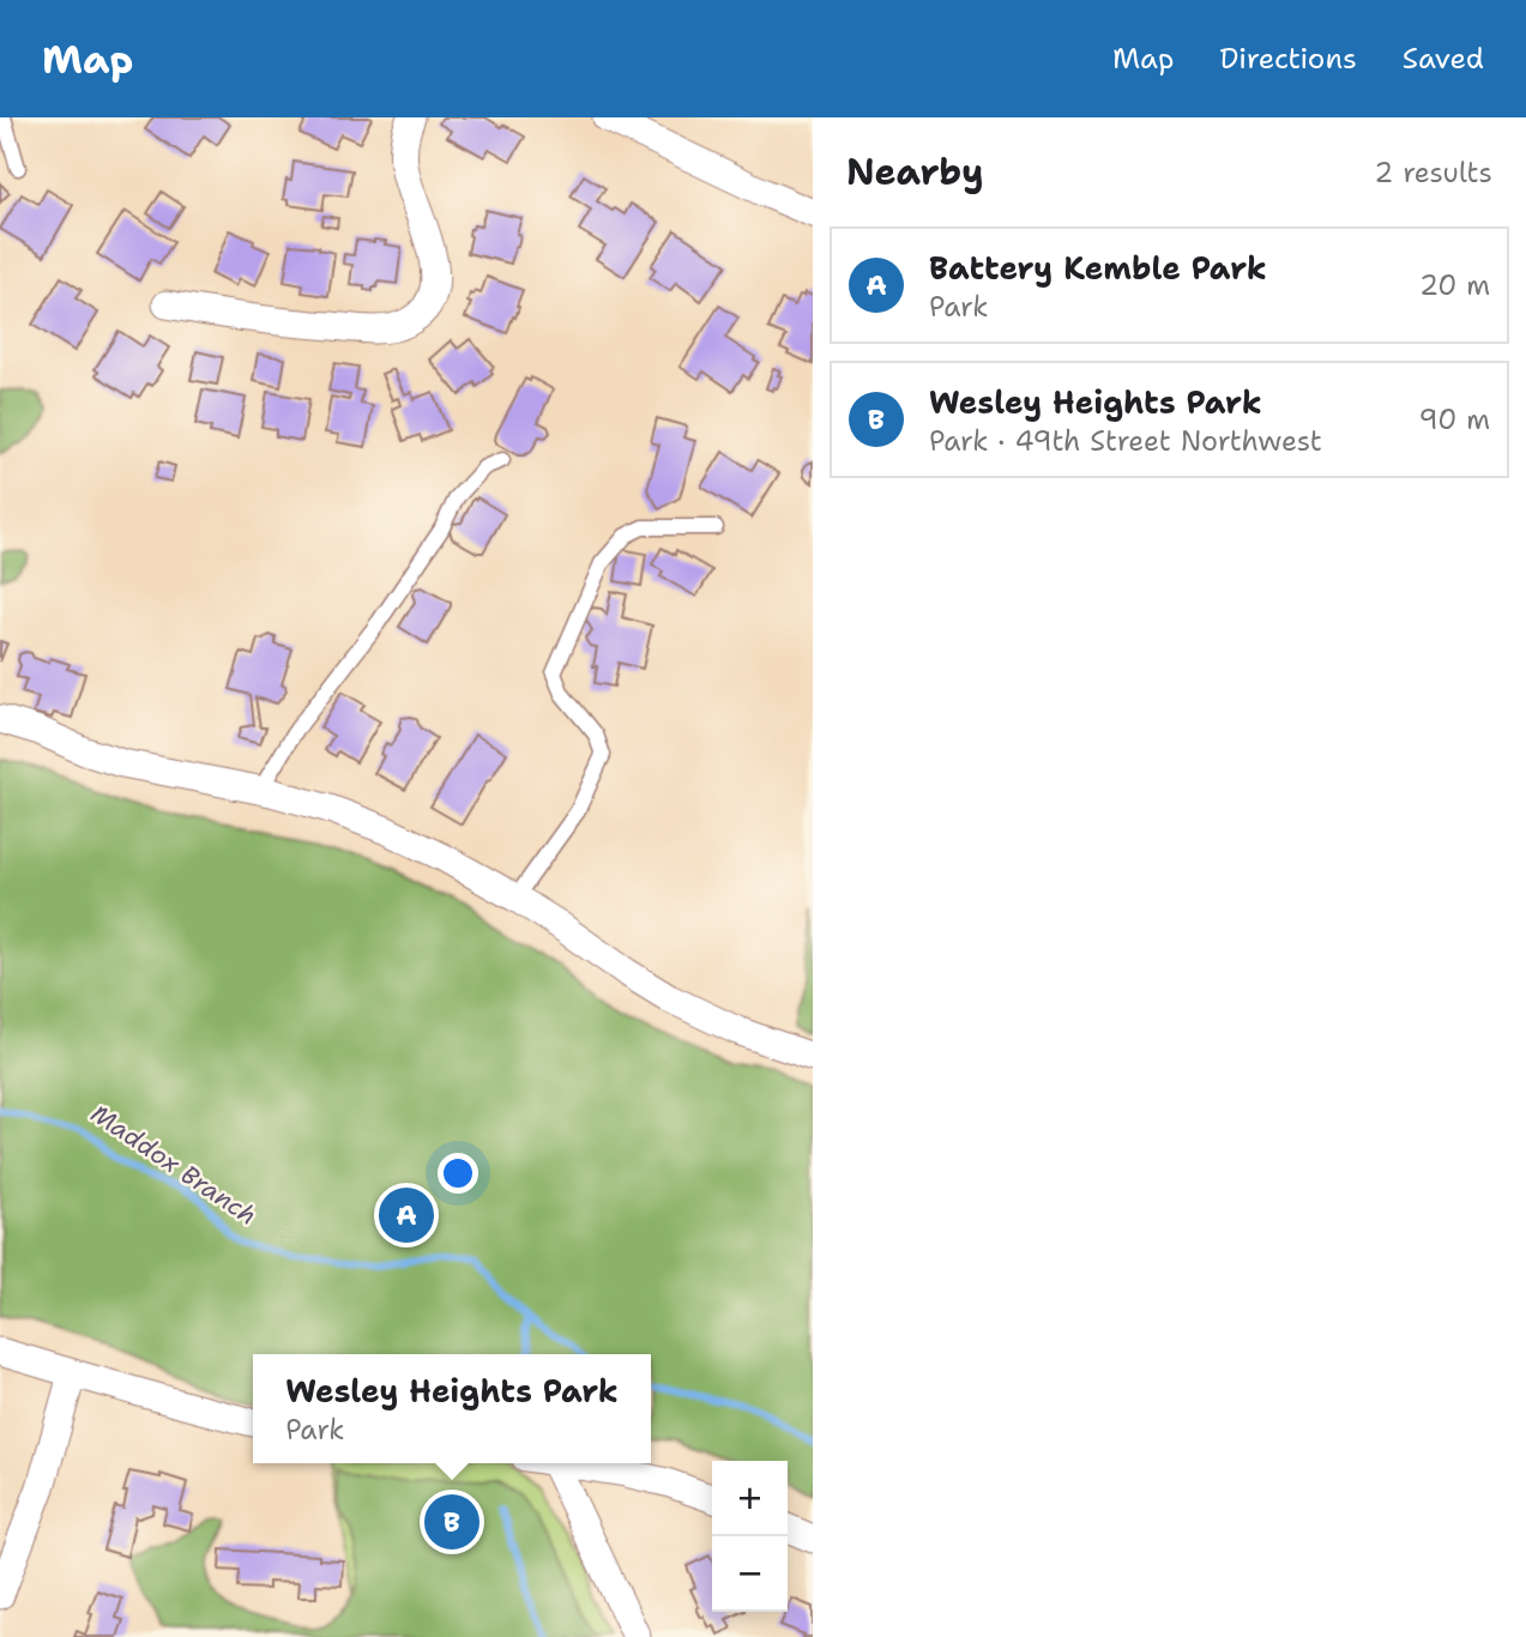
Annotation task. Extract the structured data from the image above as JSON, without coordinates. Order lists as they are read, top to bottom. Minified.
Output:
{"water":["Maddox Branch"],"page":{"header":"Map","nav":["Map","Directions","Saved"],"heading":["Nearby","2 results"],"list":[{"mark":"A","name":"Battery Kemble Park","note":"Park","value":"20 m"},{"mark":"B","name":"Wesley Heights Park","note":"Park · 49th Street Northwest","value":"90 m"}],"pins":["A","B"],"popup":["Wesley Heights Park","Park"],"map_buttons":["+","−"]}}
